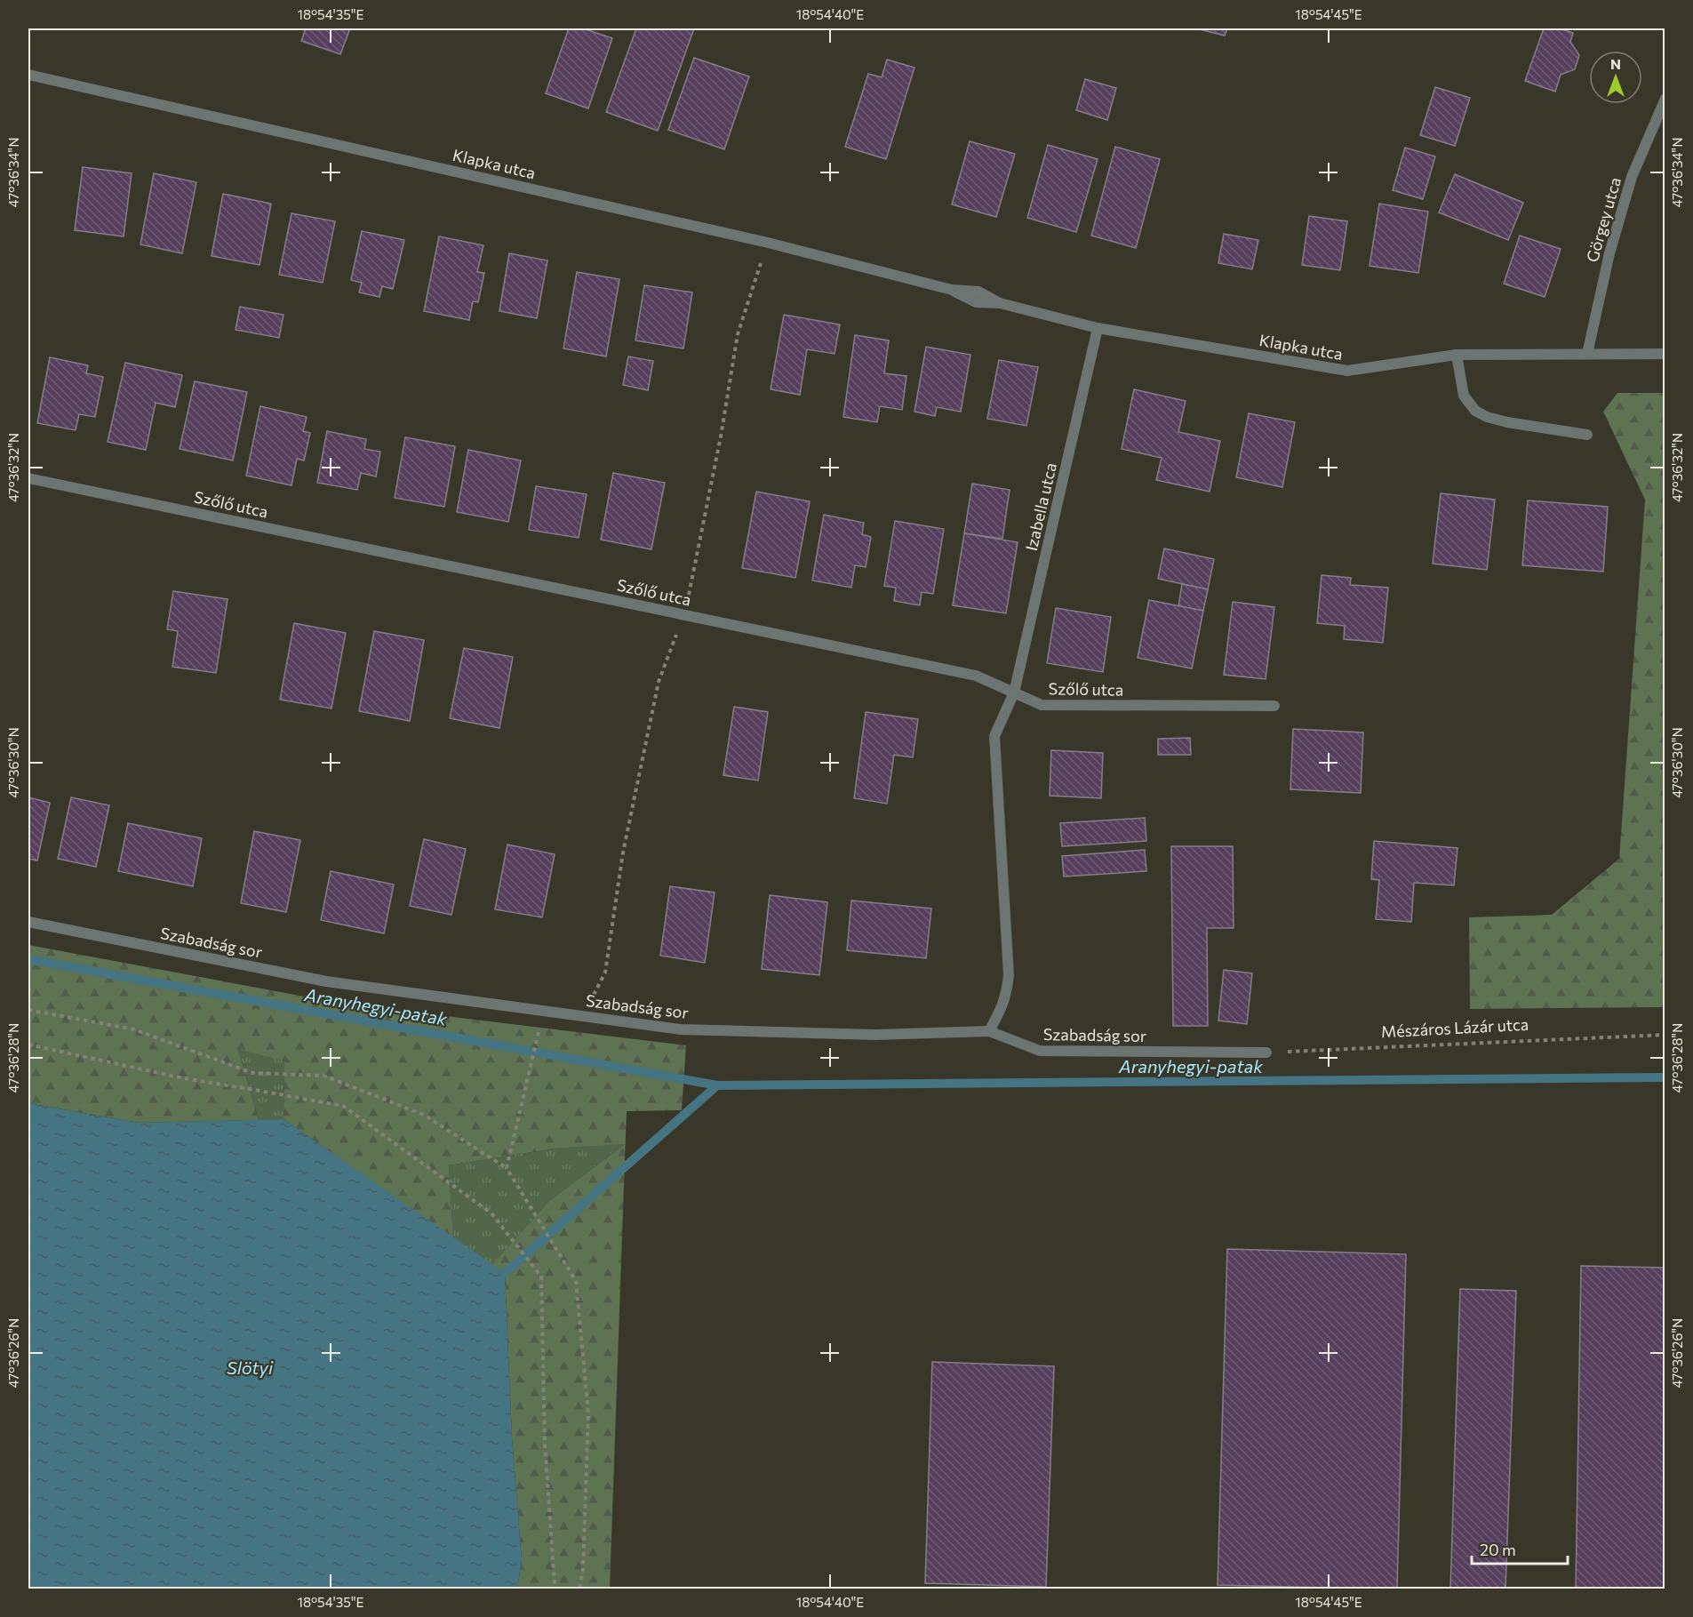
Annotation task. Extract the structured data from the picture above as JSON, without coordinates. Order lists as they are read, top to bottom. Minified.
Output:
{"streets":{"street":["Klapka utca","Görgey utca","Szőlő utca","Izabella utca","Szabadság sor"],"path":["Mészáros Lázár utca"]},"crossings":[["Klapka utca","Görgey utca"],["Klapka utca","Izabella utca"],["Szőlő utca","Izabella utca"],["Izabella utca","Szabadság sor"],["Szabadság sor","Mészáros Lázár utca"]],"water":["Aranyhegyi-patak","Slötyi"],"scale_bar":"20 m","north":"top","coordinates":["18°54'35\"E","18°54'40\"E","18°54'45\"E","47°36'34\"N","47°36'32\"N","47°36'30\"N","47°36'28\"N","47°36'26\"N"]}
